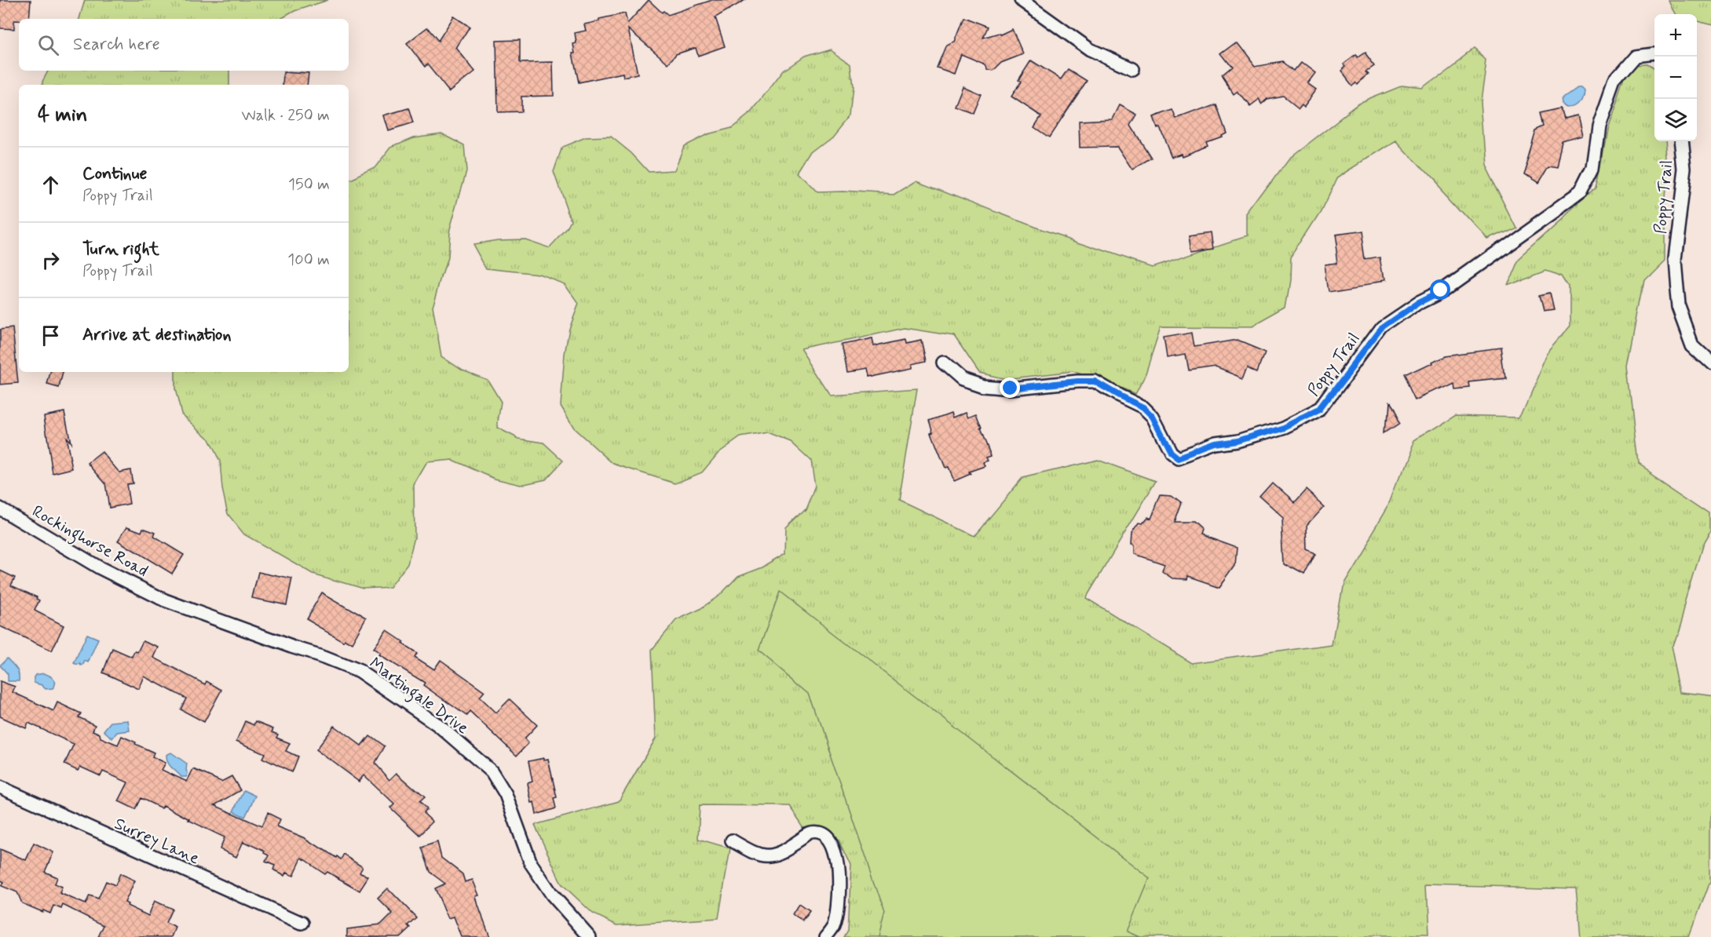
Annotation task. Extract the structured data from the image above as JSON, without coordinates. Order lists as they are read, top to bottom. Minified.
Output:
{"streets":{"street":["Poppy Trail","Rockinghorse Road","Martingale Drive","Surrey Lane"]},"crossings":[["Rockinghorse Road","Martingale Drive"]],"page":{"map_buttons":["+","−"],"search":"Search here","heading":["4 min","Walk · 250 m"],"list":[["Continue","Poppy Trail","150 m"],["Turn right","Poppy Trail","100 m"],"Arrive at destination"]}}
